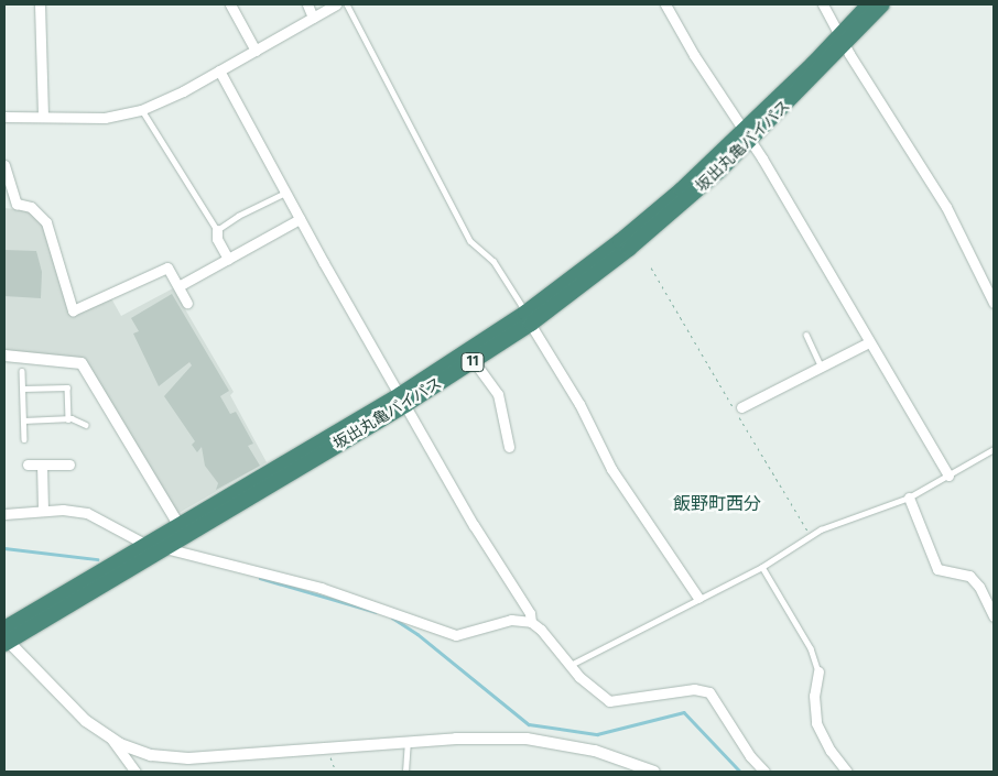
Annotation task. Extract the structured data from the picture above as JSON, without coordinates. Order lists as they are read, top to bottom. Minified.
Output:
{"streets":{"highway":["坂出丸亀バイパス","11"]},"districts":["飯野町西分"]}
